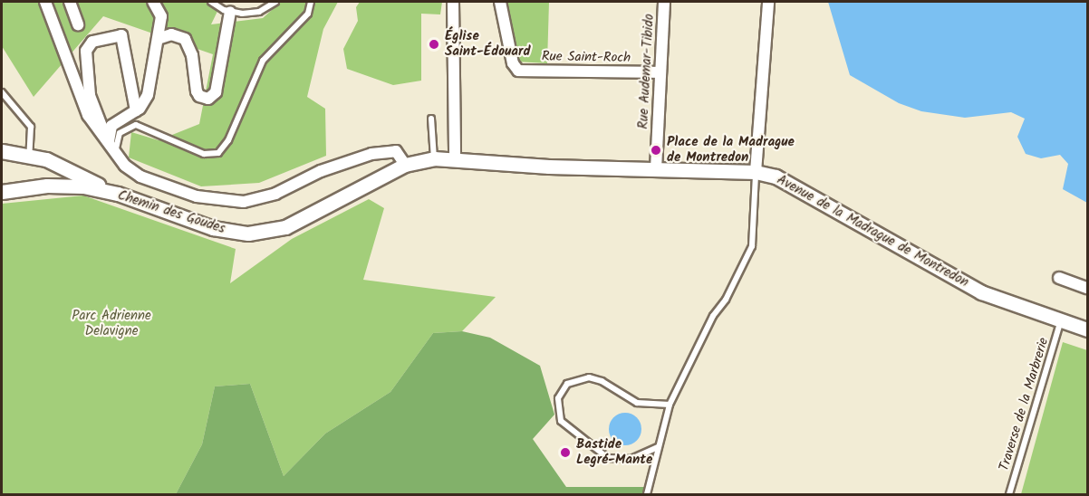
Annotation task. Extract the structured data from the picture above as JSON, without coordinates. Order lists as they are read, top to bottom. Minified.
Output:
{"streets":{"street":["Rue Saint-Roch","Rue Audemar-Tibido","Chemin des Goudes","Avenue de la Madrague de Montredon"],"lane":["Traverse de la Marbrerie"]},"crossings":[["Rue Saint-Roch","Rue Audemar-Tibido"],["Rue Audemar-Tibido","Avenue de la Madrague de Montredon"],["Chemin des Goudes","Avenue de la Madrague de Montredon"],["Avenue de la Madrague de Montredon","Traverse de la Marbrerie"]],"parks":["Parc Adrienne Delavigne"],"places":["Église Saint-Édouard","Place de la Madrague de Montredon","Bastide Legré-Mante"]}
